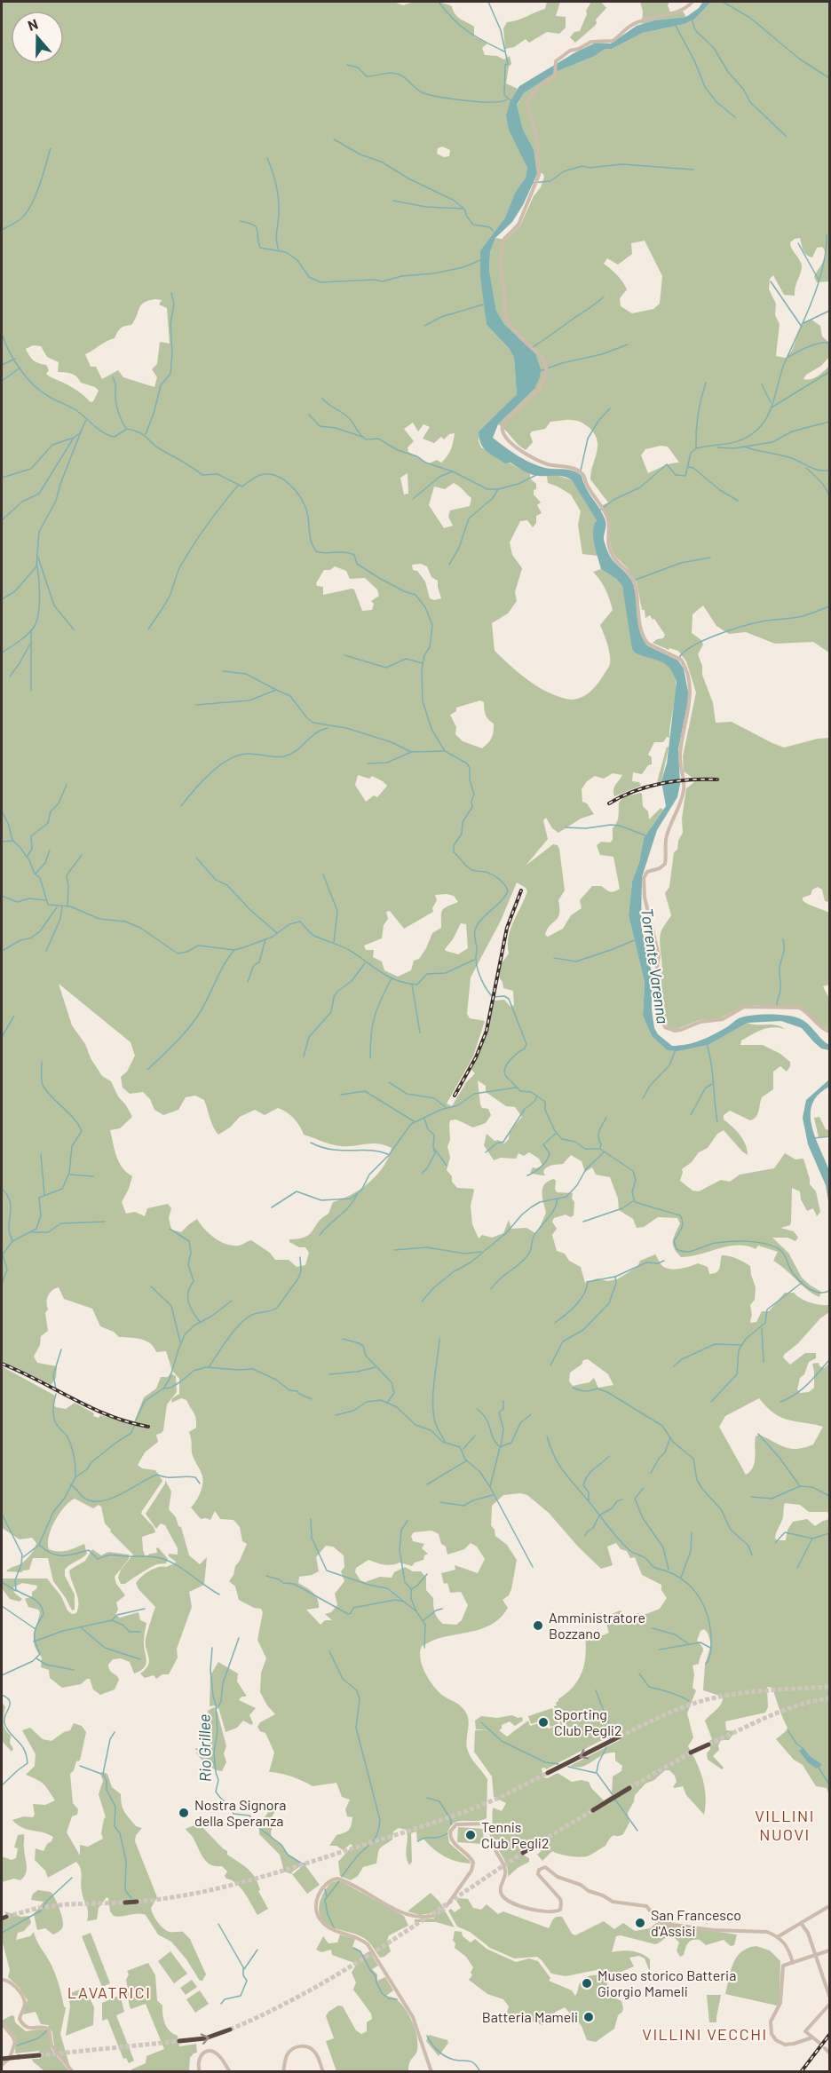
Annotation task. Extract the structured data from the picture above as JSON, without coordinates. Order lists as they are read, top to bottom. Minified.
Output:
{"districts":["VILLINI NUOVI","LAVATRICI","VILLINI VECCHI"],"water":["Torrente Varenna","Rio Grillee"],"places":["Amministratore Bozzano","Sporting Club Pegli2","Nostra Signora della Speranza","Tennis Club Pegli2","San Francesco d'Assisi","Museo storico Batteria Giorgio Mameli","Batteria Mameli"],"north":"top"}
